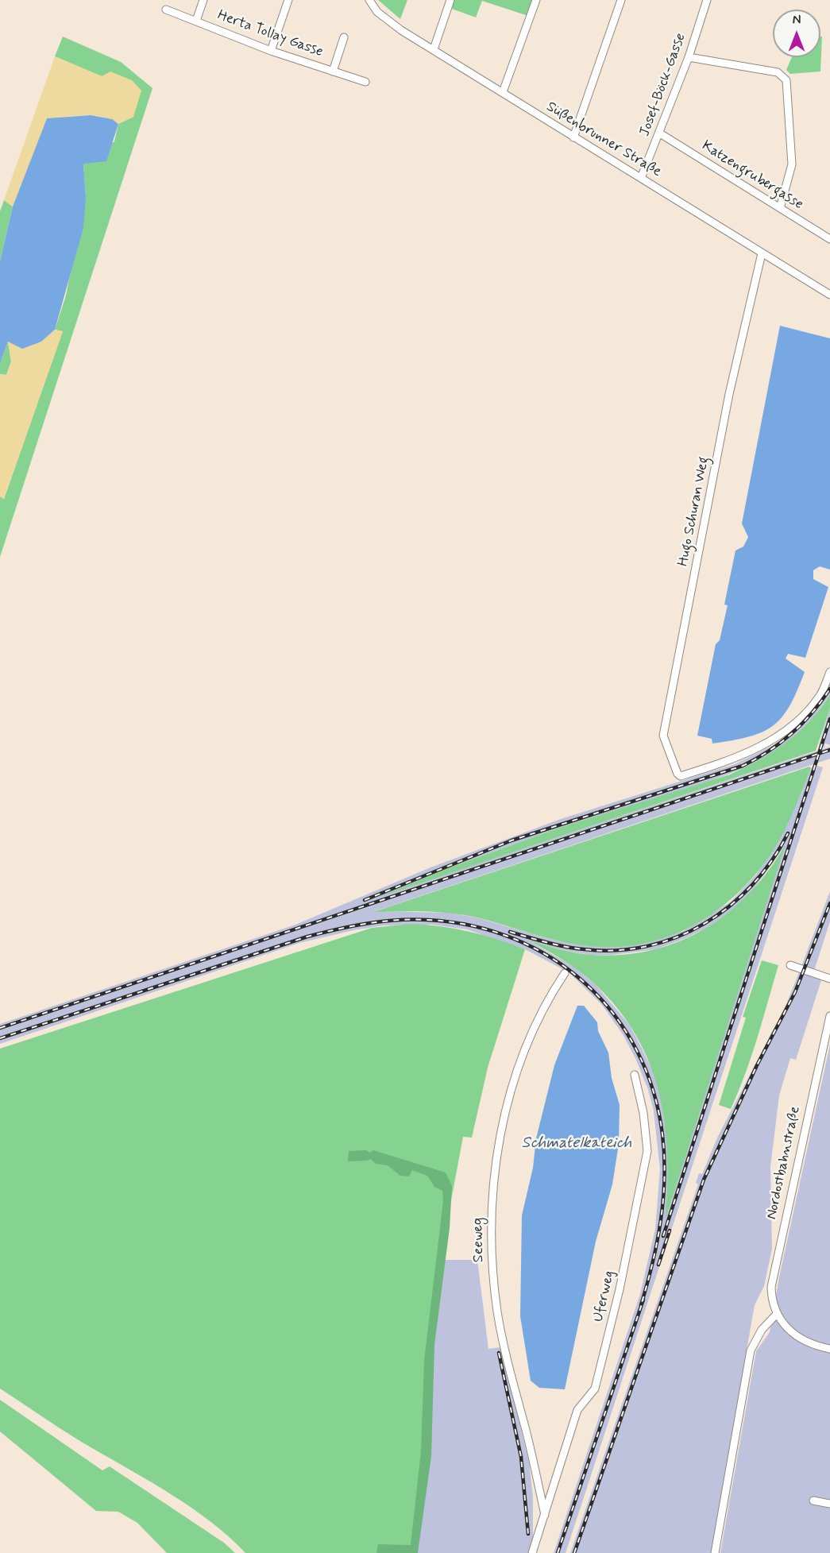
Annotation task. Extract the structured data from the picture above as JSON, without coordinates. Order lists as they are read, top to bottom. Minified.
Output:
{"streets":{"street":["Herta Tollay Gasse","Josef-Böck-Gasse","Süßenbrunner Straße","Katzengrubergasse","Hugo Schuran Weg","Nordostbahnstraße","Seeweg","Uferweg"]},"crossings":[["Josef-Böck-Gasse","Süßenbrunner Straße"],["Josef-Böck-Gasse","Katzengrubergasse"],["Süßenbrunner Straße","Hugo Schuran Weg"],["Seeweg","Uferweg"]],"water":["Schmatelkateich"],"north":"top"}
